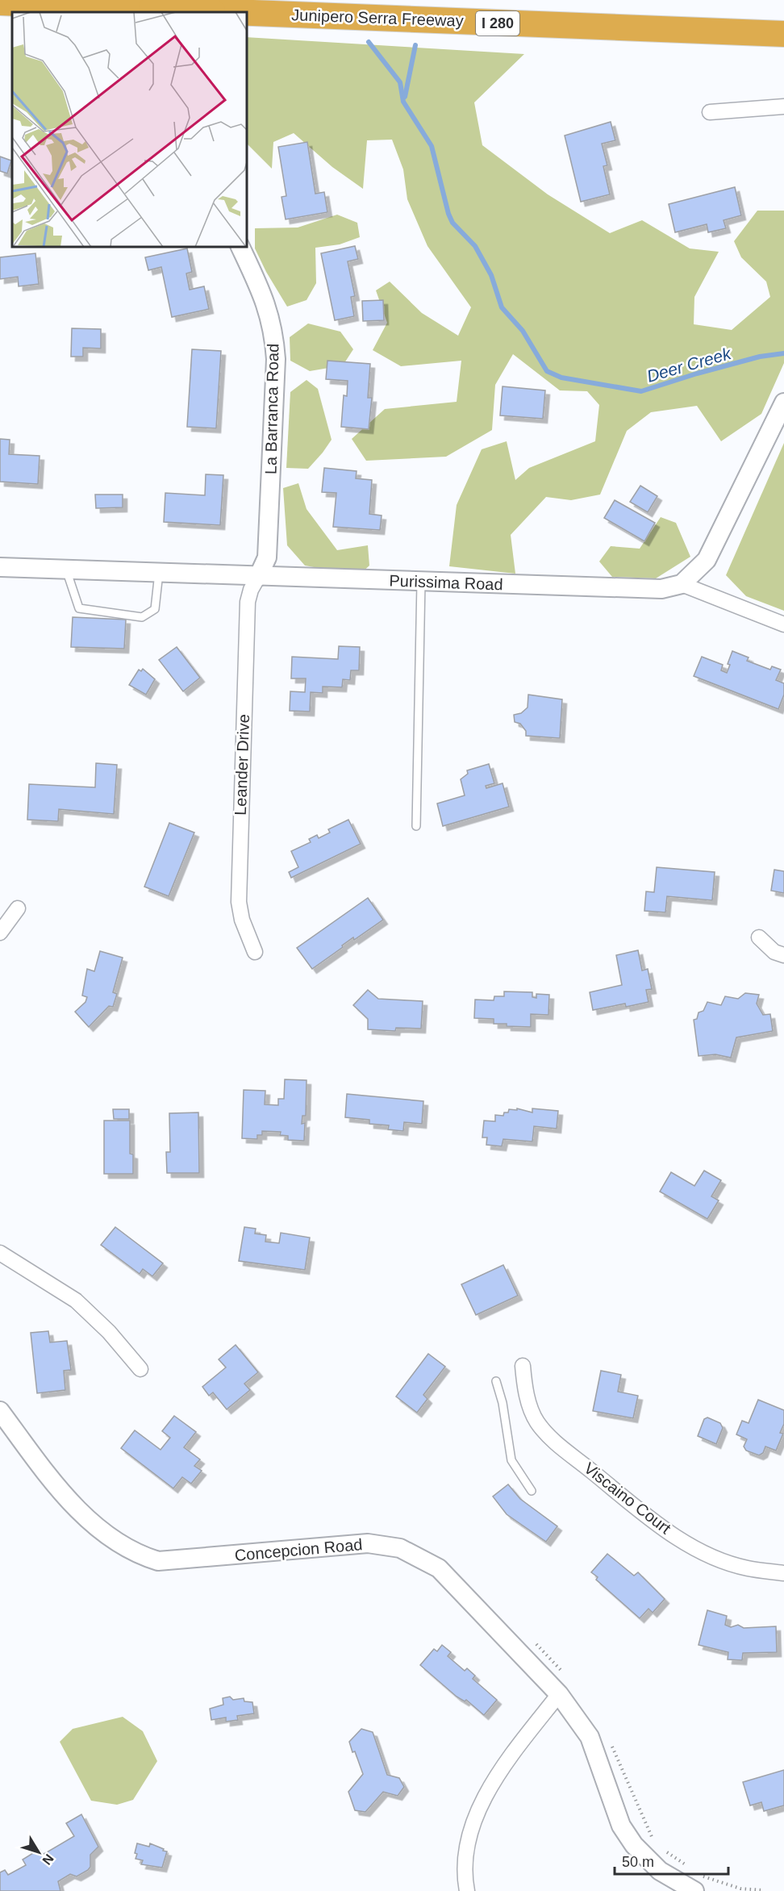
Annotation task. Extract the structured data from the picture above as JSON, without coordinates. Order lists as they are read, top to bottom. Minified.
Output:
{"streets":{"highway":["Junipero Serra Freeway","I 280"],"street":["La Barranca Road","Purissima Road","Leander Drive","Viscaino Court","Concepcion Road"]},"crossings":[["La Barranca Road","Purissima Road"],["La Barranca Road","Leander Drive"],["Purissima Road","Leander Drive"]],"water":["Deer Creek"],"scale_bar":"50 m","north":"bottom right"}
